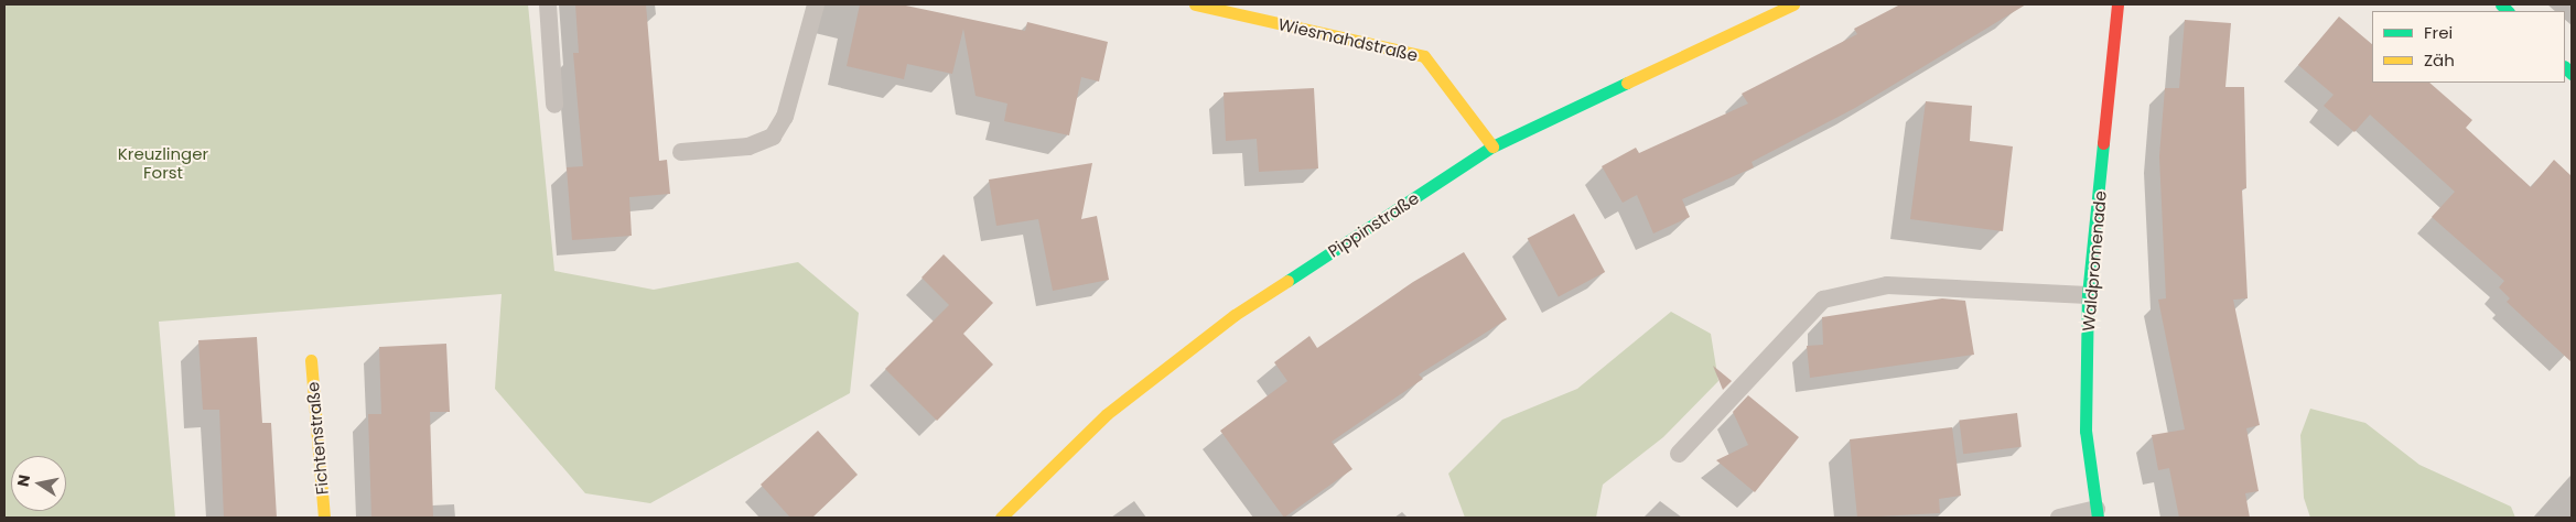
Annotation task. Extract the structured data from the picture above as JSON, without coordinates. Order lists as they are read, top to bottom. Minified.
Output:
{"streets":{"street":["Wiesmahdstraße","Pippinstraße","Waldpromenade","Fichtenstraße"]},"crossings":[["Wiesmahdstraße","Pippinstraße"]],"parks":["Kreuzlinger Forst"],"legend":["Frei","Zäh"],"north":"left"}
